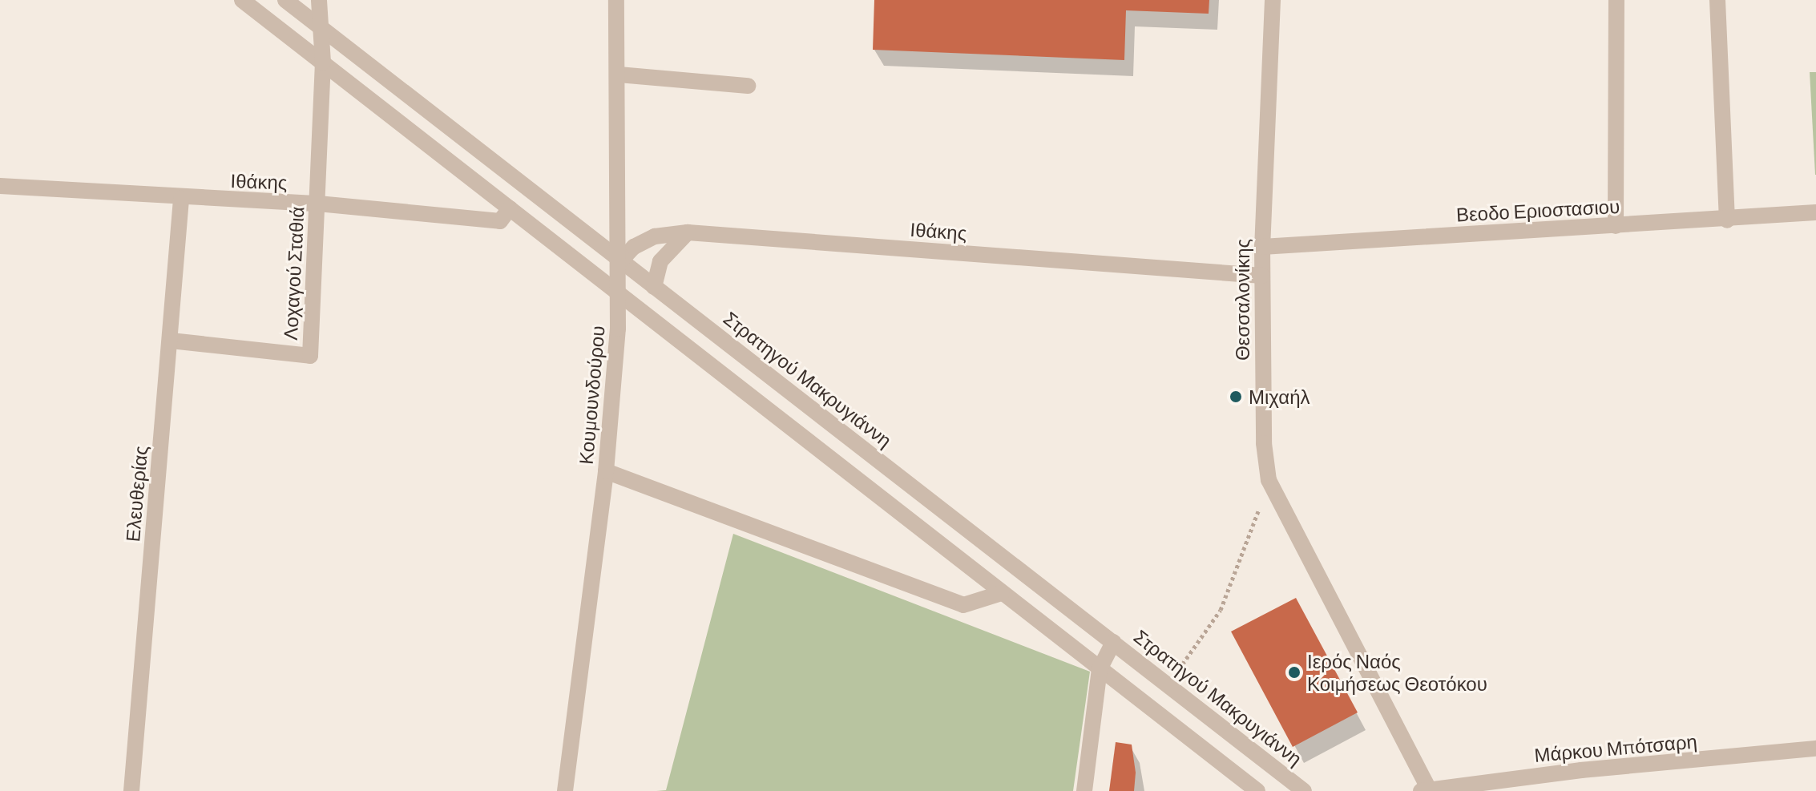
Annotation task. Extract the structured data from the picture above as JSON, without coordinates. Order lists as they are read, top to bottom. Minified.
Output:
{"streets":{"street":["Ιθάκης","Βεοδο Εριοστασιου","Λοχαγού Σταθιά","Θεσσαλονίκης","Στρατηγού Μακρυγιάννη","Κουμουνδούρου","Ελευθερίας","Μάρκου Μπότσαρη"]},"crossings":[["Ιθάκης","Λοχαγού Σταθιά"],["Ιθάκης","Θεσσαλονίκης"],["Ιθάκης","Στρατηγού Μακρυγιάννη"],["Ιθάκης","Κουμουνδούρου"],["Ιθάκης","Ελευθερίας"],["Βεοδο Εριοστασιου","Θεσσαλονίκης"],["Λοχαγού Σταθιά","Στρατηγού Μακρυγιάννη"],["Λοχαγού Σταθιά","Ελευθερίας"],["Θεσσαλονίκης","Μάρκου Μπότσαρη"],["Στρατηγού Μακρυγιάννη","Κουμουνδούρου"]],"places":["Μιχαήλ","Ιερός Ναός Κοιμήσεως Θεοτόκου"]}
